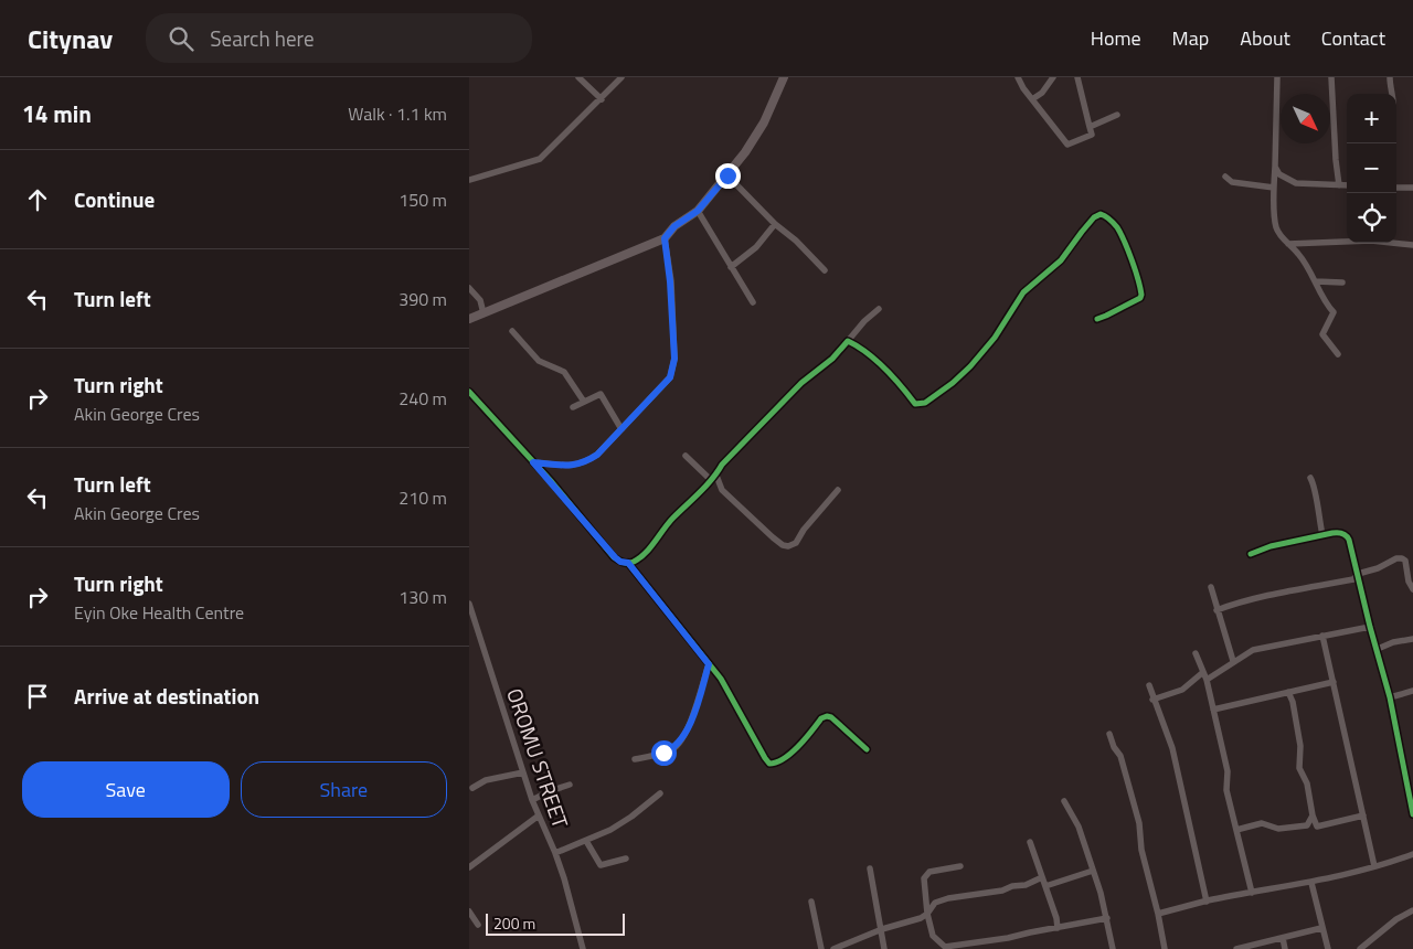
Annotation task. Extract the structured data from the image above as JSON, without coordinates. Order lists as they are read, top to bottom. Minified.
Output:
{"streets":{"street":["OROMU STREET"]},"scale_bar":"200 m","north":"bottom right","page":{"header":"Citynav","search":"Search here","nav":["Home","Map","About","Contact"],"heading":["14 min","Walk · 1.1 km"],"map_buttons":["+","−"],"list":[["Continue","150 m"],["Turn left","390 m"],["Turn right","Akin George Cres","240 m"],["Turn left","Akin George Cres","210 m"],["Turn right","Eyin Oke Health Centre","130 m"],"Arrive at destination"],"buttons":["Save","Share"],"scale":"200 m"}}
